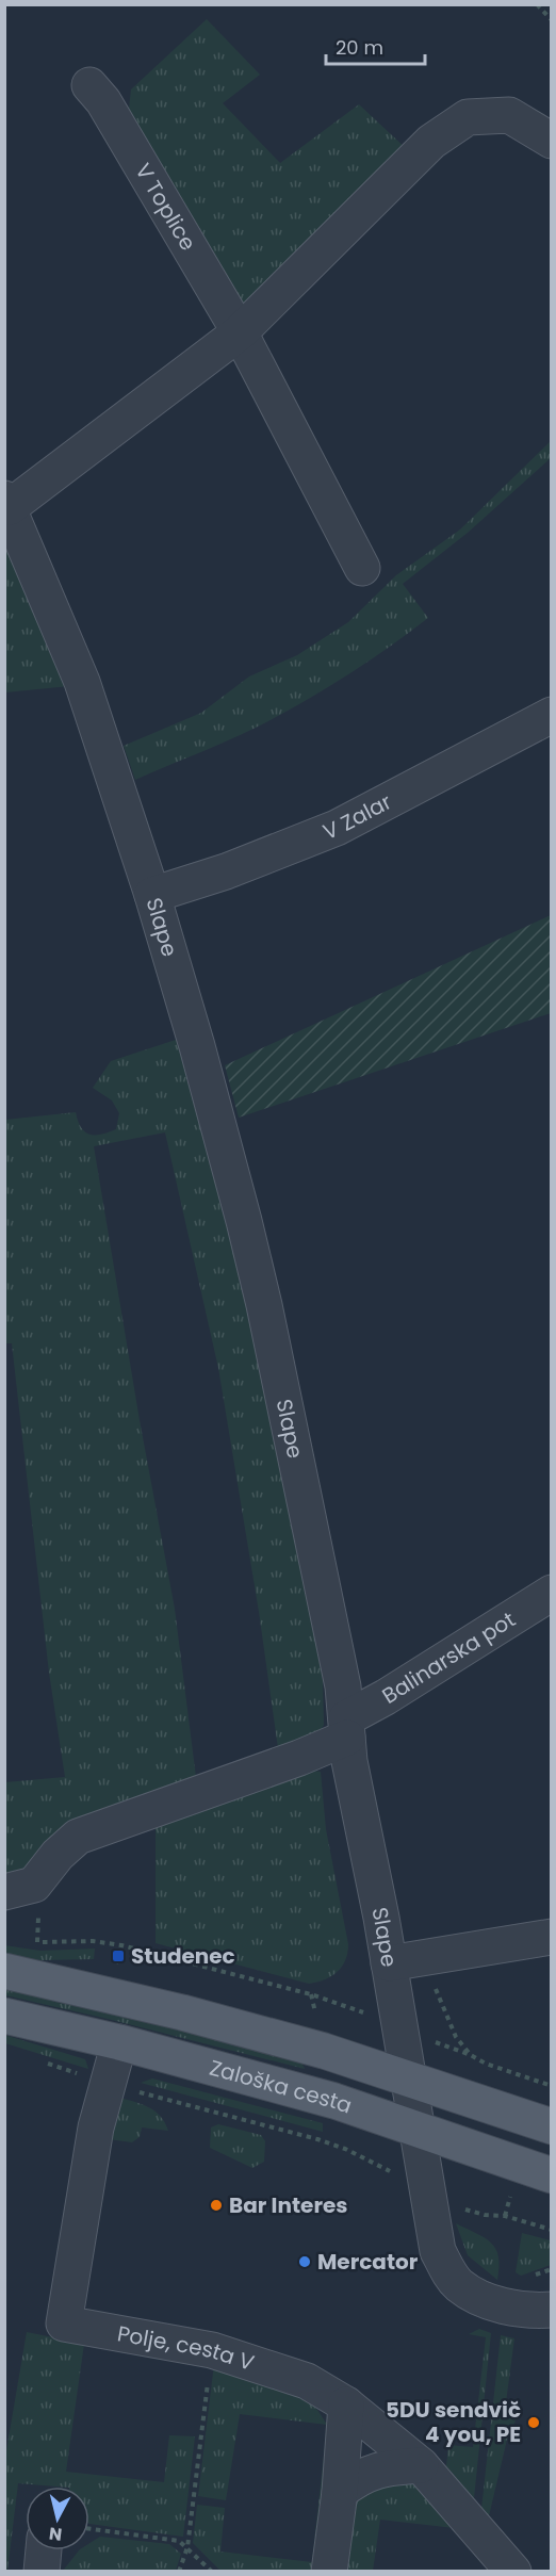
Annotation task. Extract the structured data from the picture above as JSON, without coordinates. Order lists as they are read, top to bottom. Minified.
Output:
{"streets":{"main road":["Zaloška cesta"],"street":["V Toplice","V Zalar","Slape","Balinarska pot","Polje, cesta V"]},"crossings":[["V Zalar","Slape"],["Slape","Balinarska pot"],["Slape","Zaloška cesta"],["Zaloška cesta","Polje, cesta V"]],"places":{"transit":["Studenec"],"other":["Bar Interes","Mercator","5DU sendvič 4 you, PE"]},"scale_bar":"20 m","north":"bottom"}
